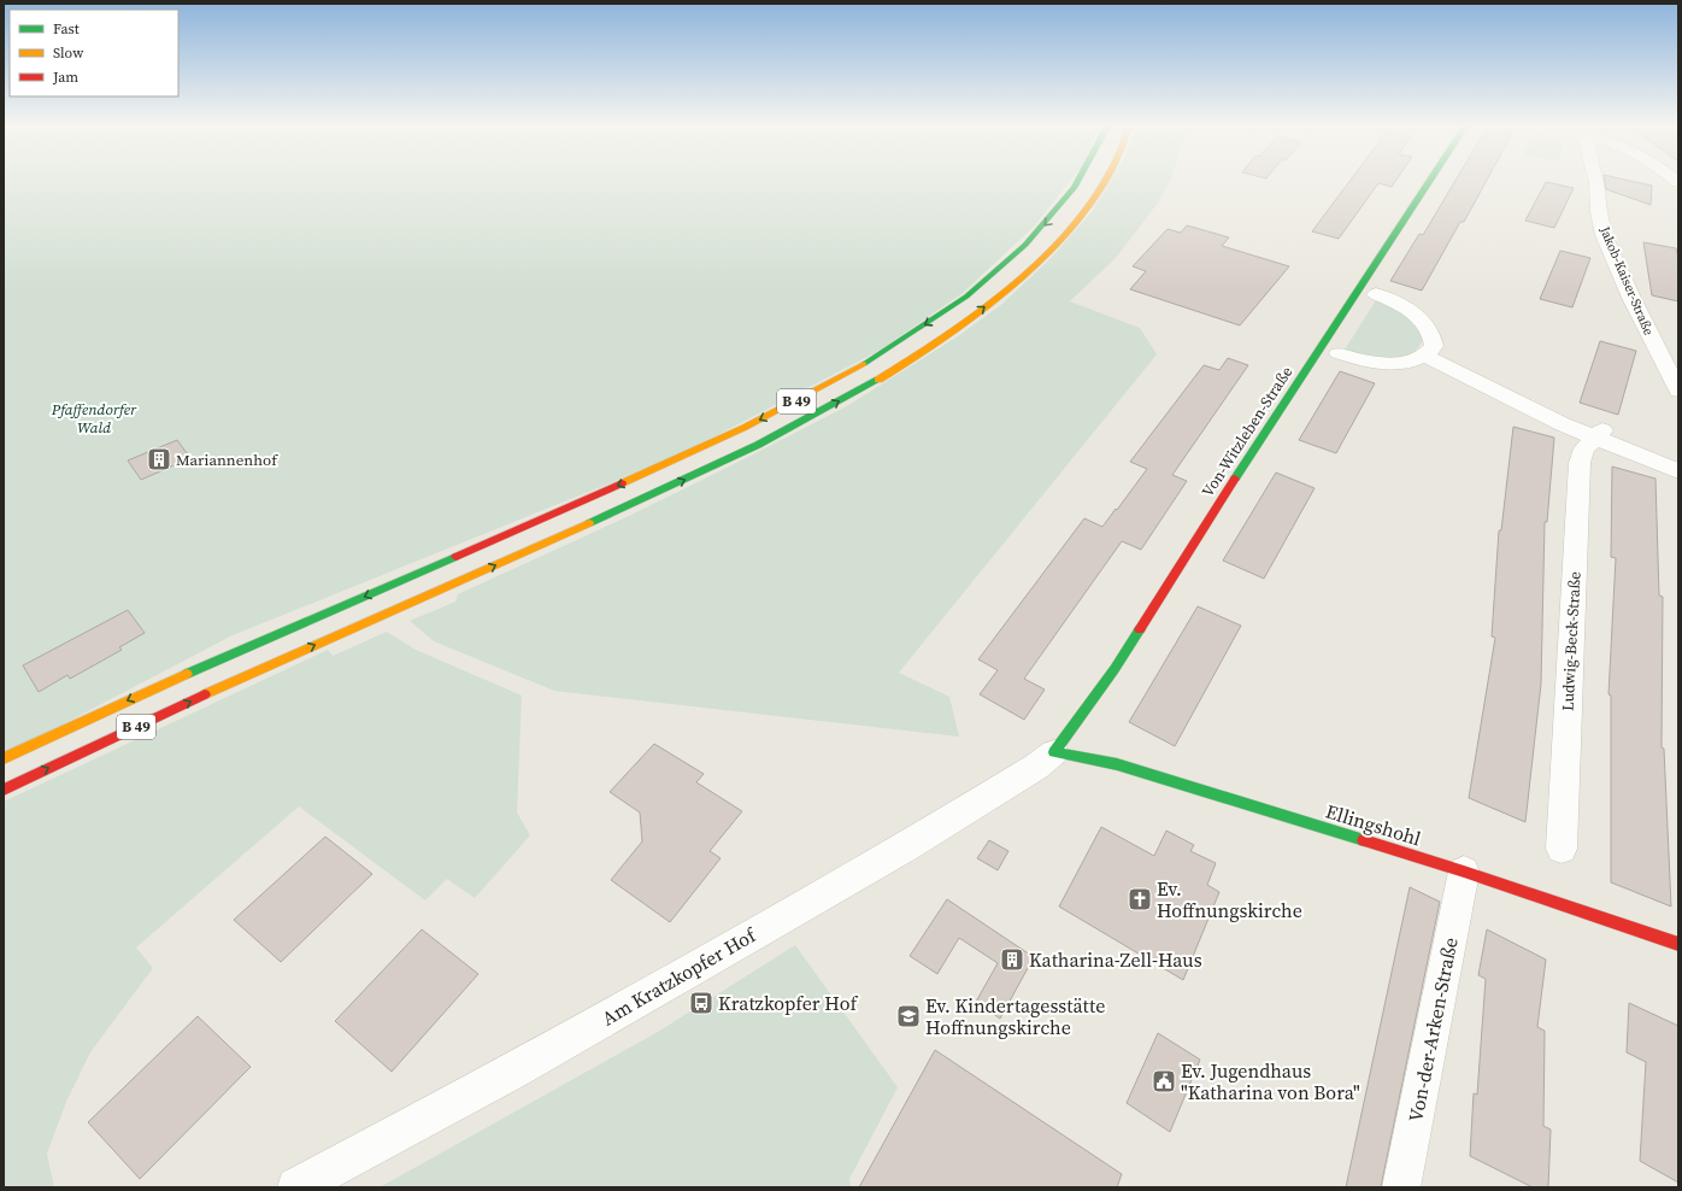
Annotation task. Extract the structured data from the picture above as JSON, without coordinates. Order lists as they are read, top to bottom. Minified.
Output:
{"streets":{"main road":["B 49","Von-Witzleben-Straße","Ellingshohl"],"street":["Jakob-Kaiser-Straße","Ludwig-Beck-Straße","Am Kratzkopfer Hof","Von-der-Arken-Straße"]},"crossings":[["Von-Witzleben-Straße","Ellingshohl"],["Von-Witzleben-Straße","Am Kratzkopfer Hof"],["Ellingshohl","Am Kratzkopfer Hof"],["Ellingshohl","Von-der-Arken-Straße"]],"parks":["Pfaffendorfer Wald"],"places":{"building":["Mariannenhof","Katharina-Zell-Haus"],"church":["Ev. Hoffnungskirche"],"bus stop":["Kratzkopfer Hof"],"school or university":["Ev. Kindertagesstätte Hoffnungskirche"],"public building":["Ev. Jugendhaus \"Katharina von Bora\""]},"legend":["Fast","Slow","Jam"]}
